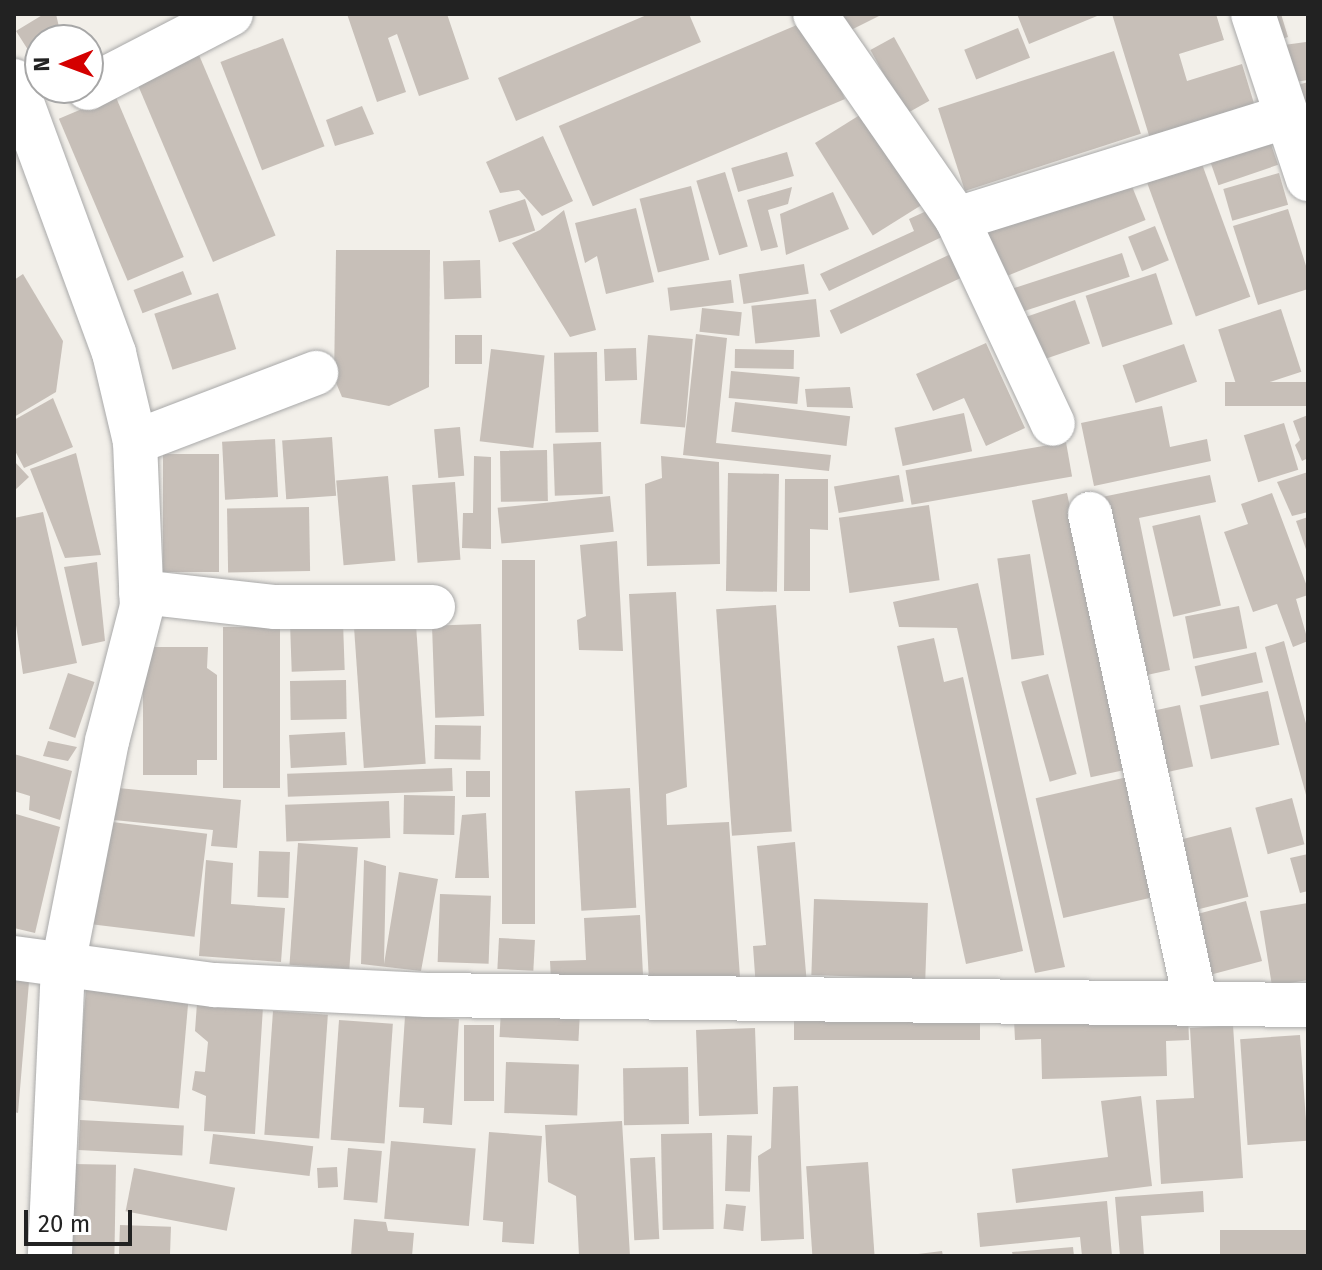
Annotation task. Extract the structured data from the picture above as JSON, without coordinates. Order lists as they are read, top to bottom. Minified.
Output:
{"scale_bar":"20 m","north":"left"}
